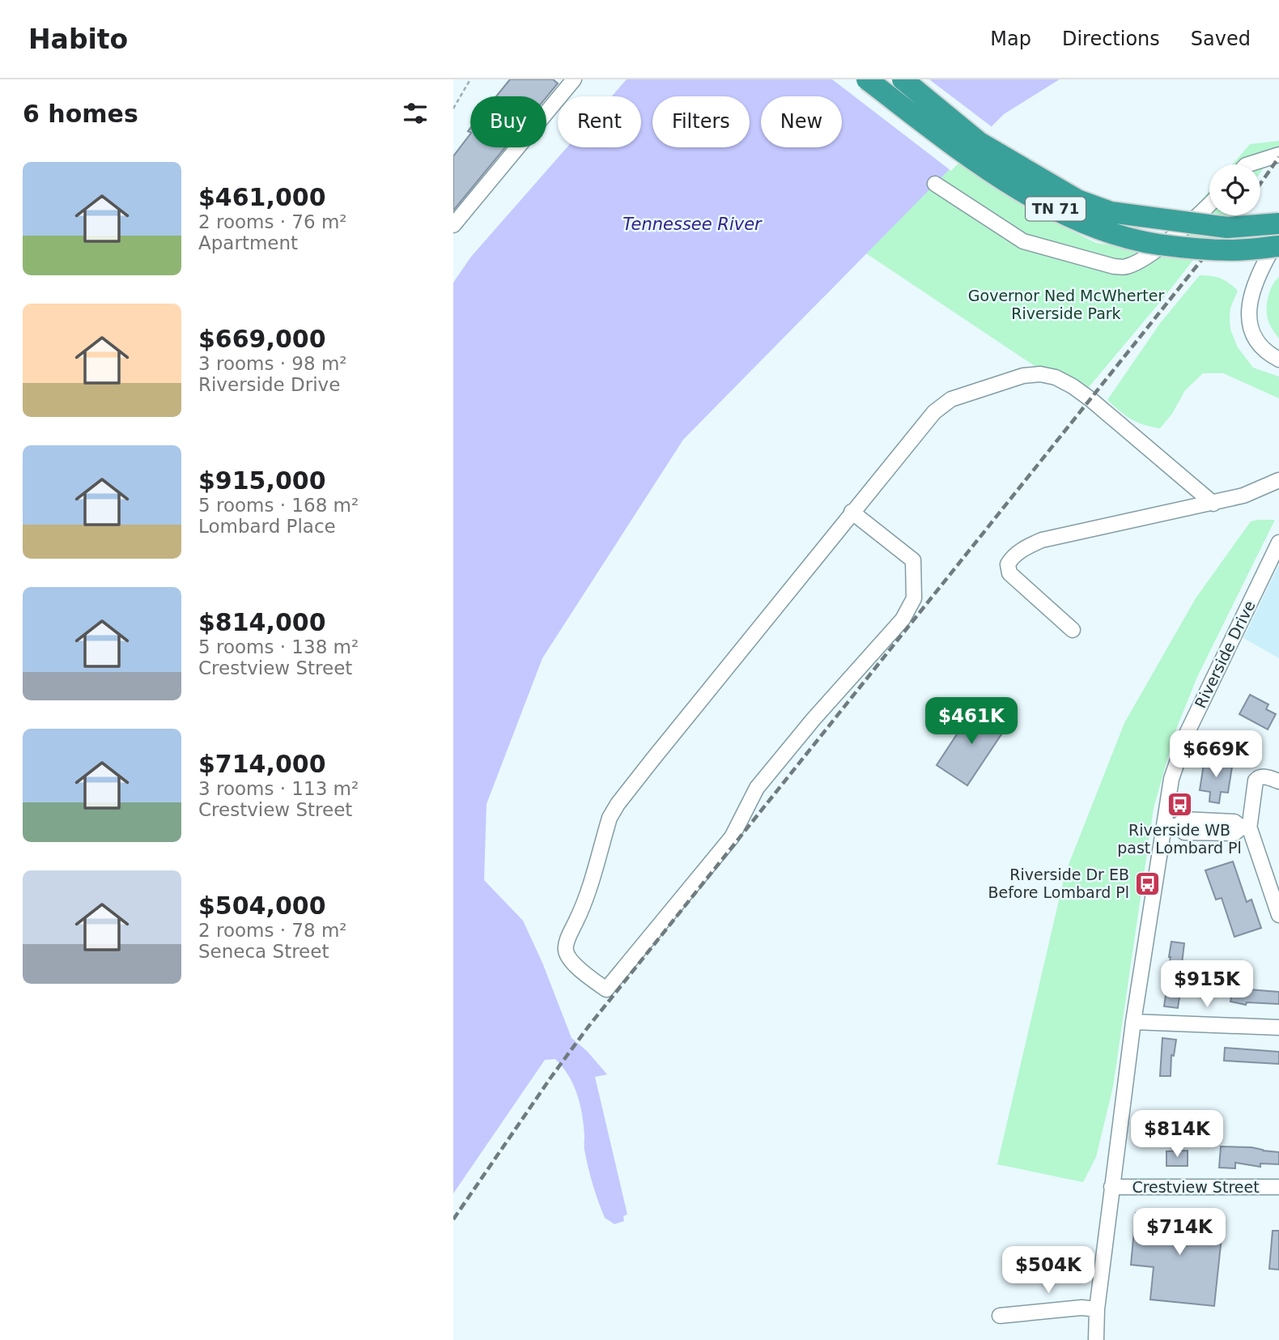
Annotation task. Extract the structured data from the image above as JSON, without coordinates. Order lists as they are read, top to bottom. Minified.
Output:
{"streets":{"highway":["TN 71"],"street":["Riverside Drive","Crestview Street"]},"crossings":[["Riverside Drive","Crestview Street"]],"water":["Tennessee River"],"parks":["Governor Ned McWherter Riverside Park"],"places":{"bus stop":["Riverside WB past Lombard Pl","Riverside Dr EB Before Lombard Pl"]},"page":{"header":"Habito","nav":["Map","Directions","Saved"],"heading":"6 homes","chip":["Buy","Rent","Filters","New"],"list":[{"name":"$461,000","note":"2 rooms · 76 m² · Apartment"},{"name":"$669,000","note":"3 rooms · 98 m² · Riverside Drive"},{"name":"$915,000","note":"5 rooms · 168 m² · Lombard Place"},{"name":"$814,000","note":"5 rooms · 138 m² · Crestview Street"},{"name":"$714,000","note":"3 rooms · 113 m² · Crestview Street"},{"name":"$504,000","note":"2 rooms · 78 m² · Seneca Street"}],"price":["$461K","$669K","$915K","$814K","$714K","$504K"]}}
